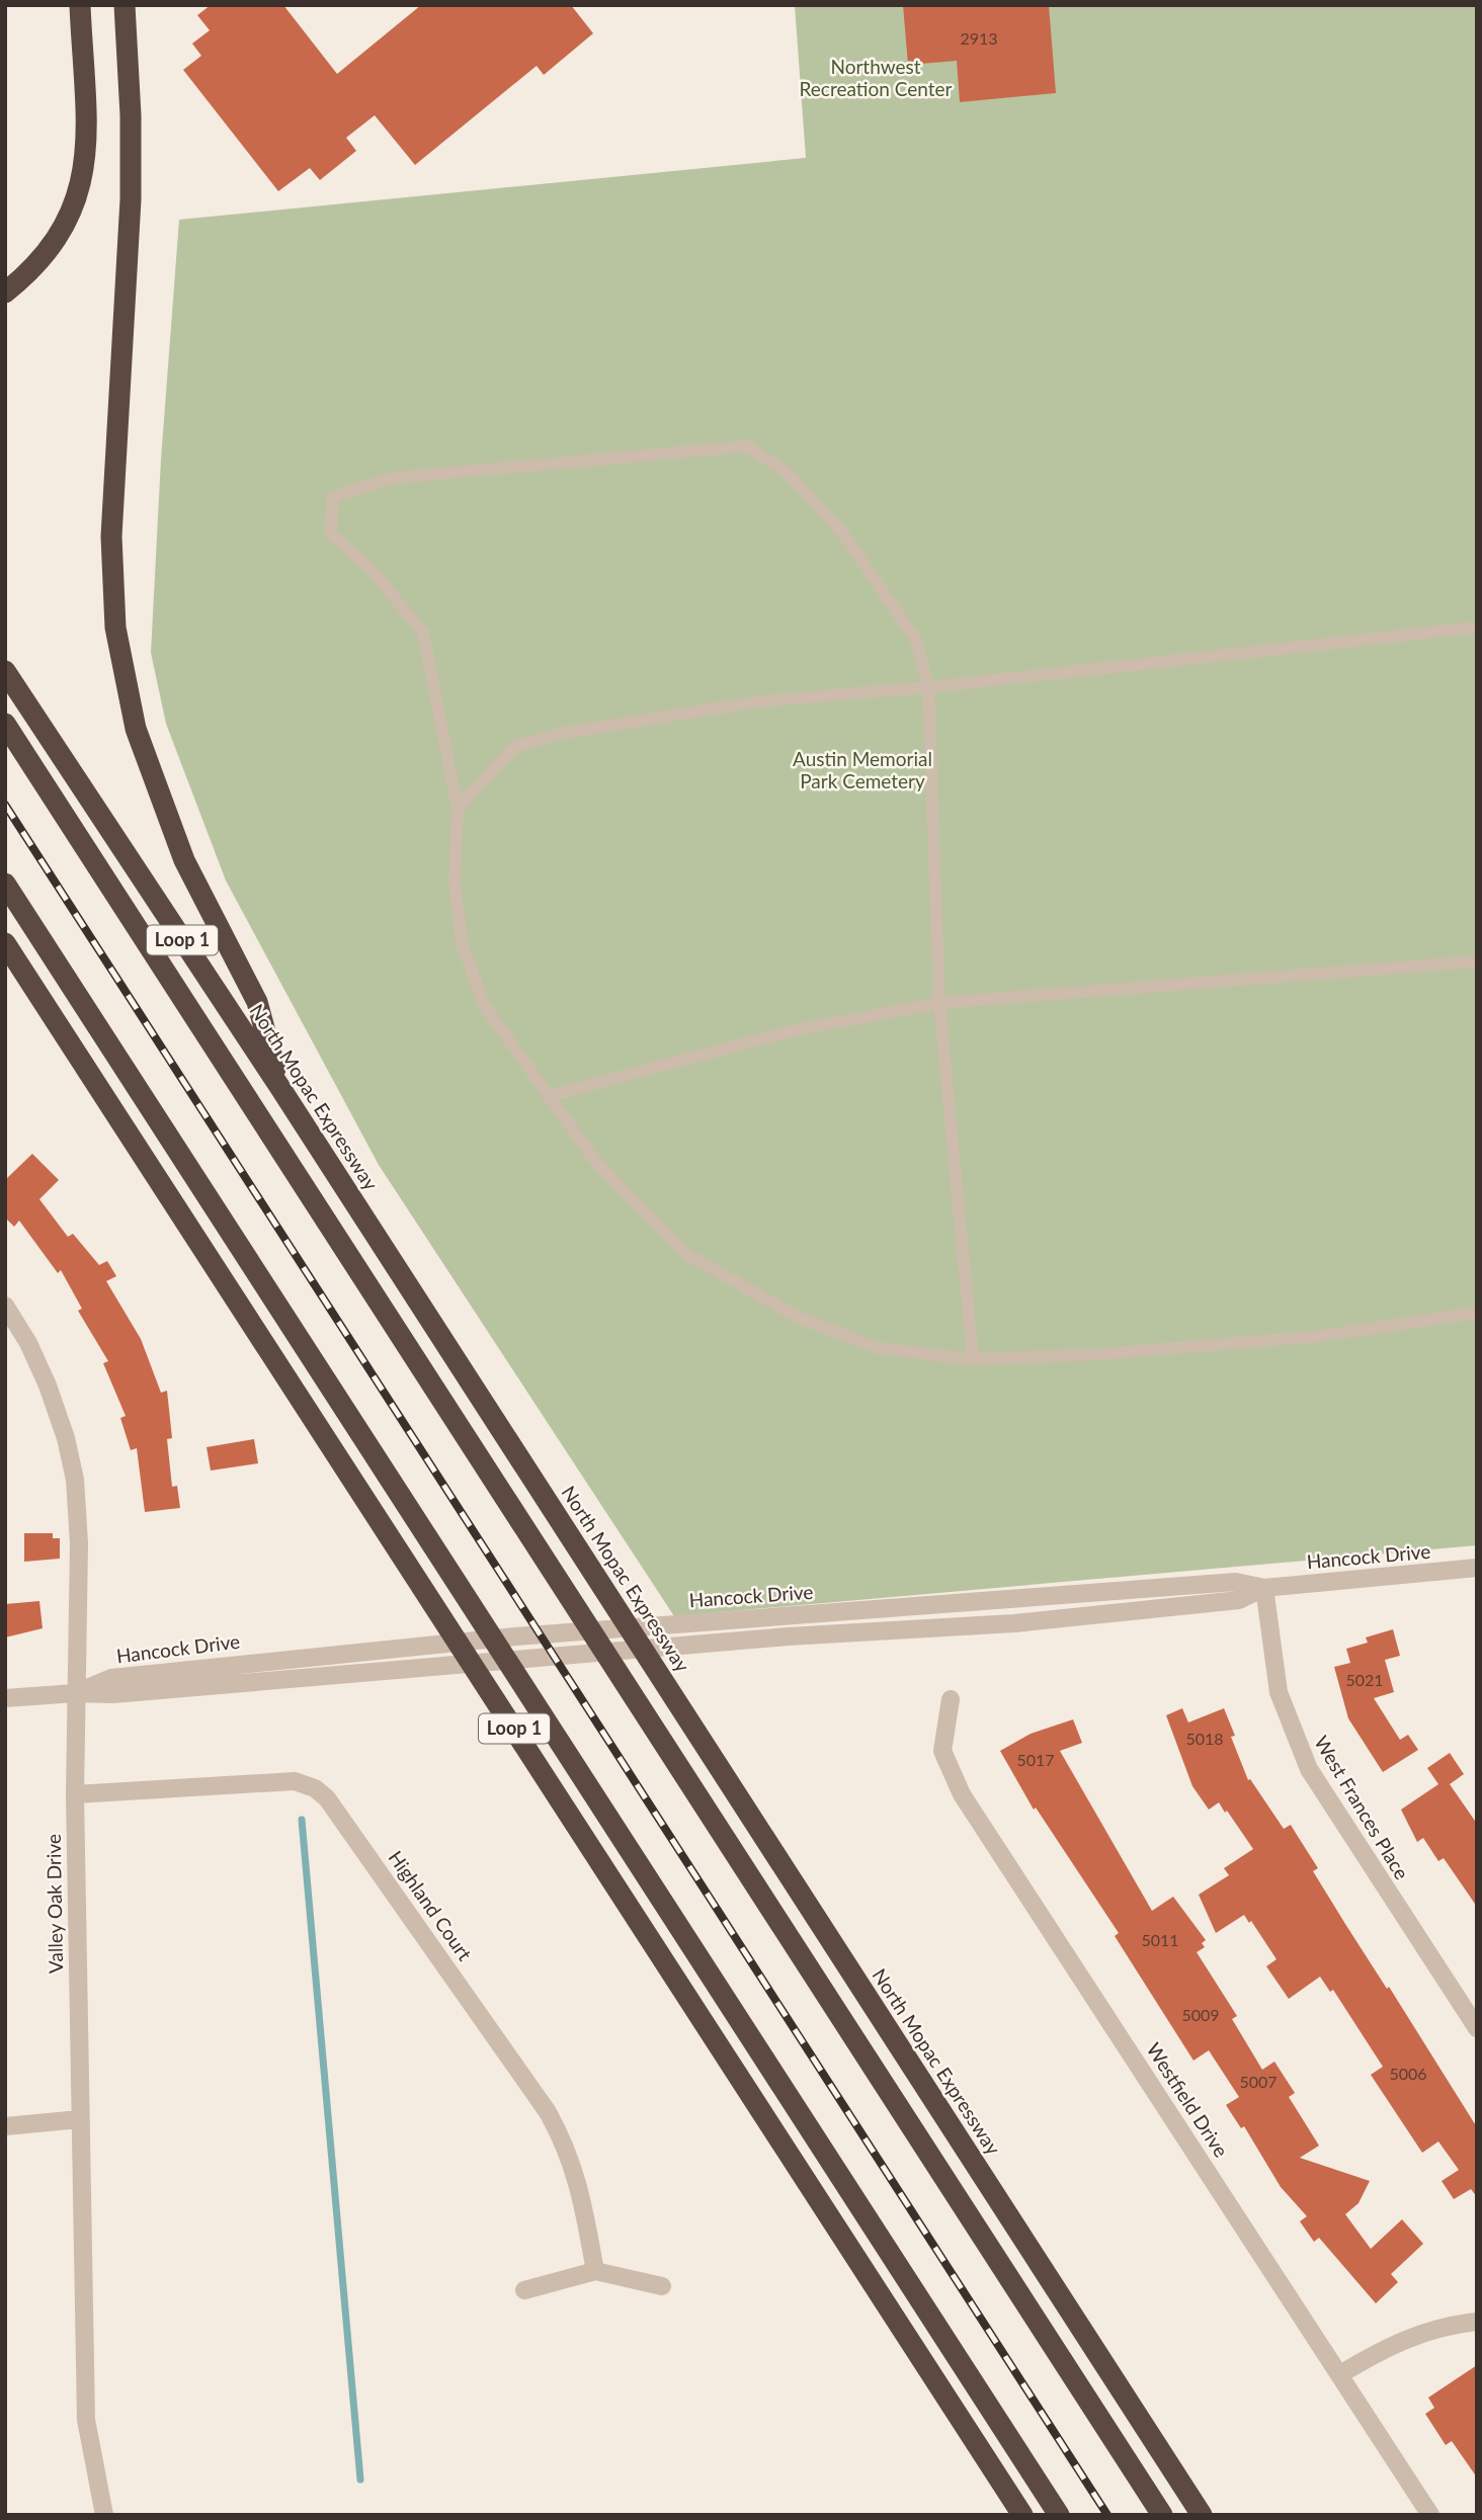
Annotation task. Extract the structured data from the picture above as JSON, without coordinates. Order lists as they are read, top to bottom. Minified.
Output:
{"streets":{"highway":["Loop 1","North Mopac Expressway"],"street":["Hancock Drive","West Frances Place","Valley Oak Drive","Highland Court","Westfield Drive"]},"crossings":[["Hancock Drive","West Frances Place"],["Hancock Drive","Valley Oak Drive"],["Valley Oak Drive","Highland Court"]],"parks":["Northwest Recreation Center","Austin Memorial Park Cemetery"],"house_numbers":["2913","5021","5018","5017","5011","5009","5006","5007"]}
